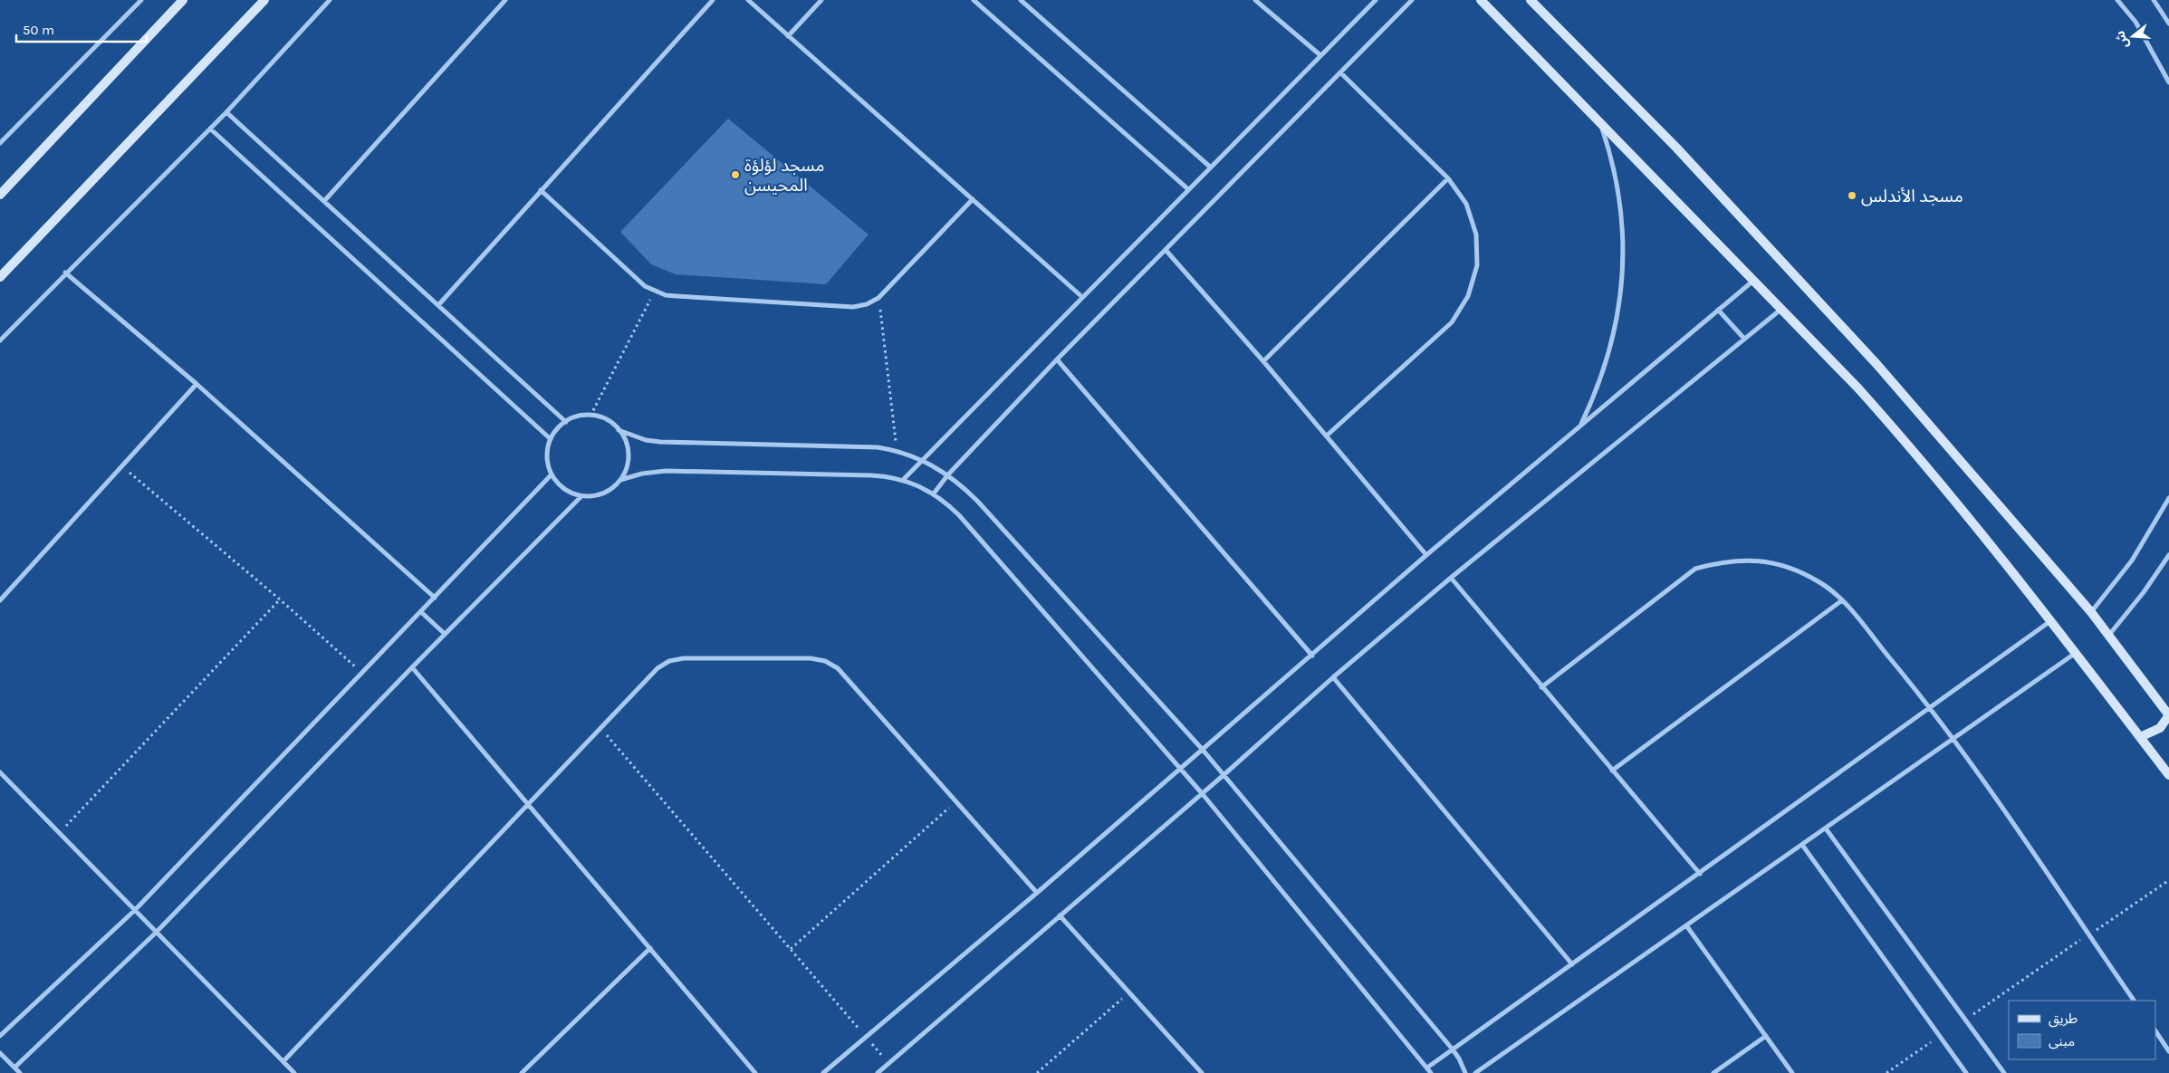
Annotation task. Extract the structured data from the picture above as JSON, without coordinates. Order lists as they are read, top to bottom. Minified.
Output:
{"places":["مسجد لؤلؤة المحيسن","مسجد الأندلس"],"legend":["طريق","مبنى"],"scale_bar":"50 m","north":"left"}
